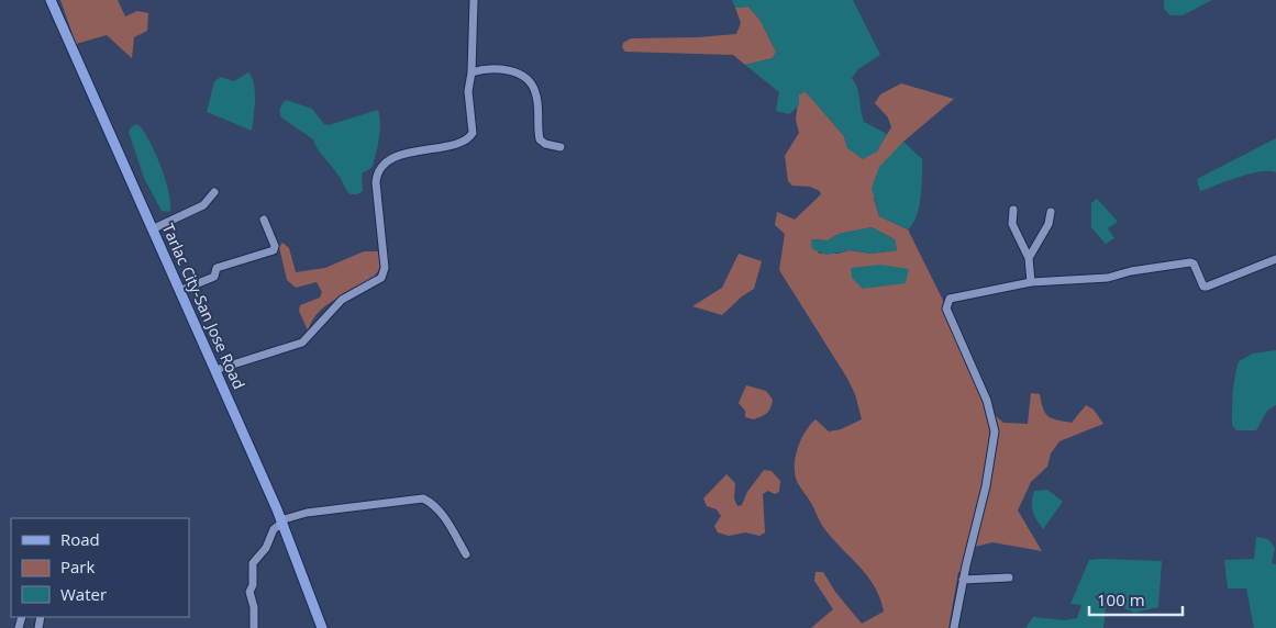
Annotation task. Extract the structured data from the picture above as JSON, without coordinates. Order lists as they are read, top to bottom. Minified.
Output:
{"streets":{"main road":["Tarlac City-San Jose Road"]},"legend":["Road","Park","Water"],"scale_bar":"100 m"}
